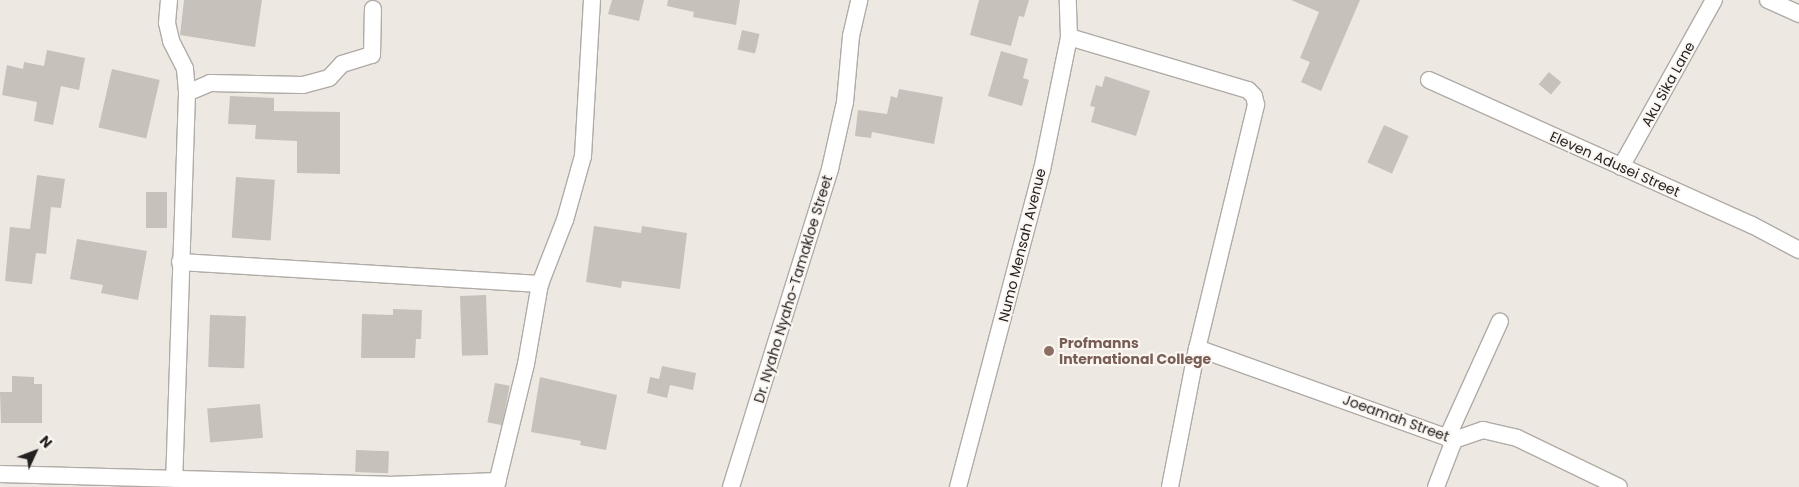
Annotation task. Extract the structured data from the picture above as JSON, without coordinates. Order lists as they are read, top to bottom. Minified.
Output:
{"streets":{"street":["Aku Sika Lane","Eleven Adusei Street","Numo Mensah Avenue","Dr. Nyaho Nyaho-Tamakloe Street","Joeamah Street"]},"crossings":[["Aku Sika Lane","Eleven Adusei Street"]],"places":["Profmanns International College"],"north":"top right"}
